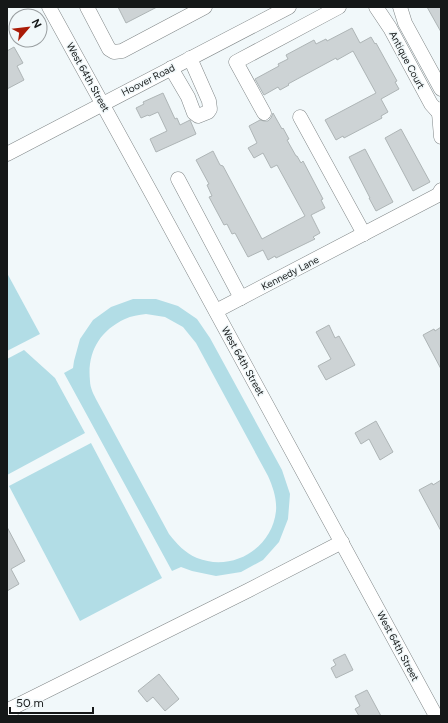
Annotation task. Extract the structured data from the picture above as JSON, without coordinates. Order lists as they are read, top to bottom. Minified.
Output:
{"streets":{"street":["Antique Court","West 64th Street","Hoover Road","Kennedy Lane"]},"crossings":[["West 64th Street","Hoover Road"],["West 64th Street","Kennedy Lane"]],"scale_bar":"50 m","north":"top right"}
